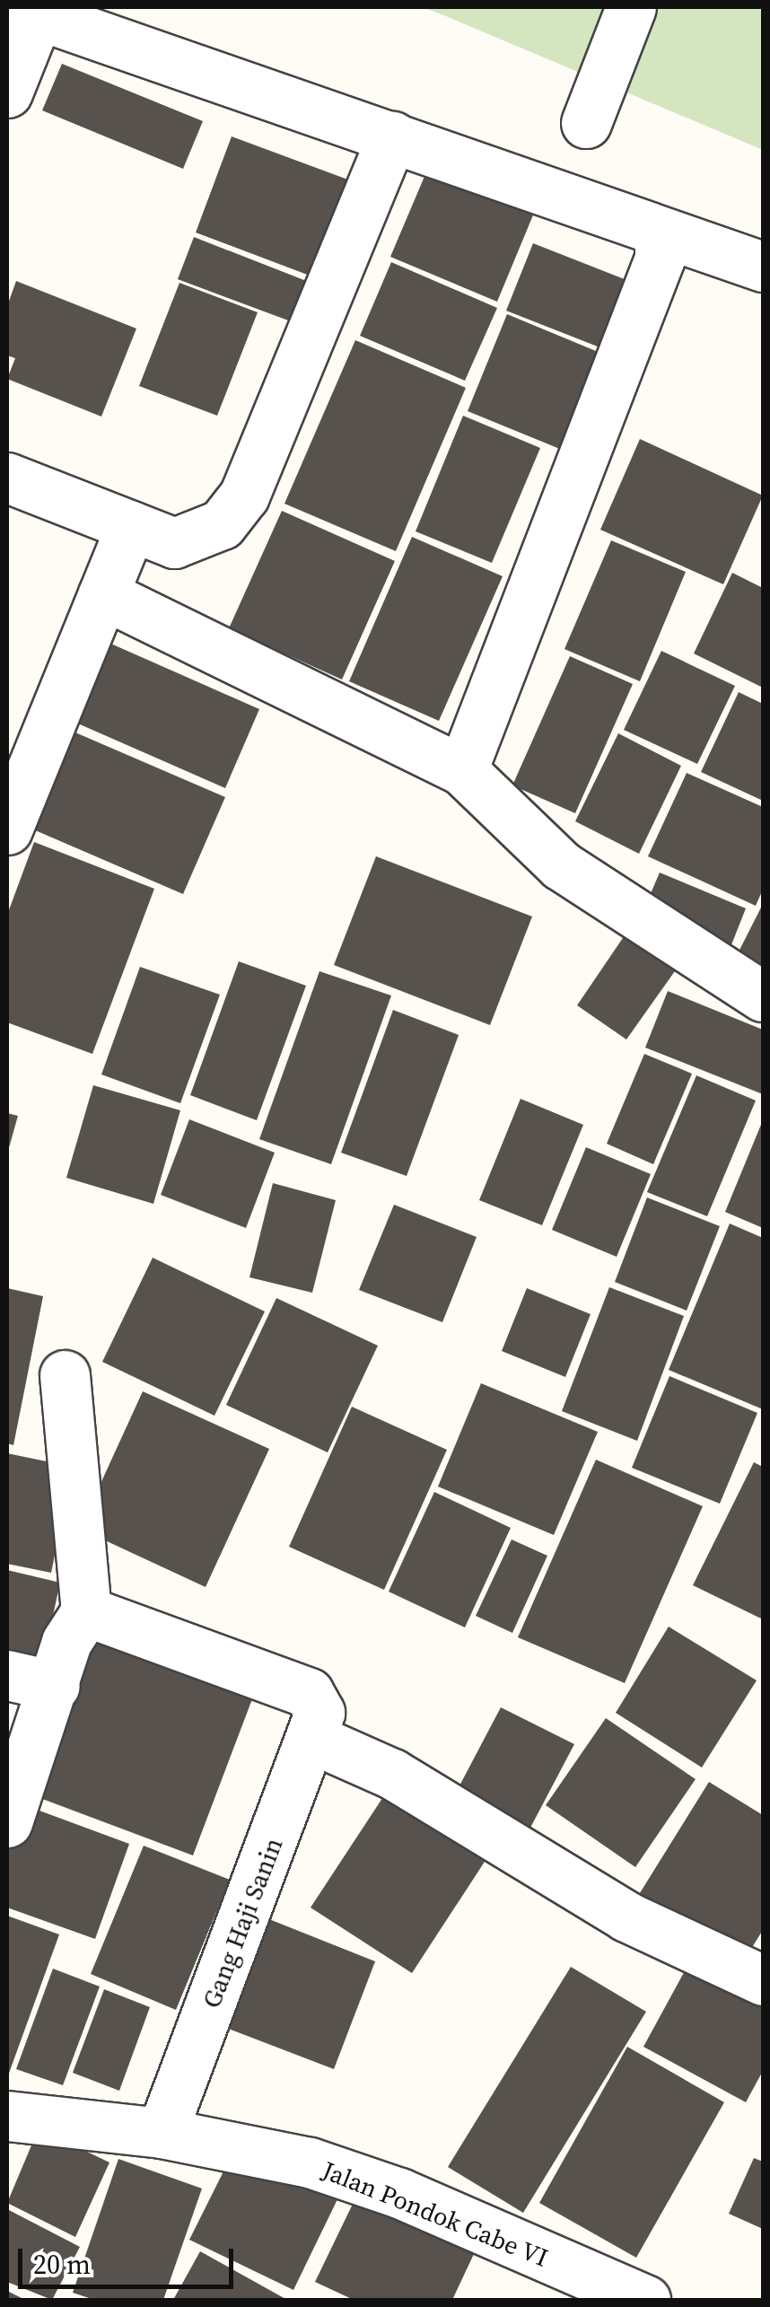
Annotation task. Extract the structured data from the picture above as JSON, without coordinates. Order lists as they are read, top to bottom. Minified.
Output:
{"streets":{"street":["Gang Haji Sanin","Jalan Pondok Cabe VI"]},"crossings":[["Gang Haji Sanin","Jalan Pondok Cabe VI"]],"scale_bar":"20 m"}
